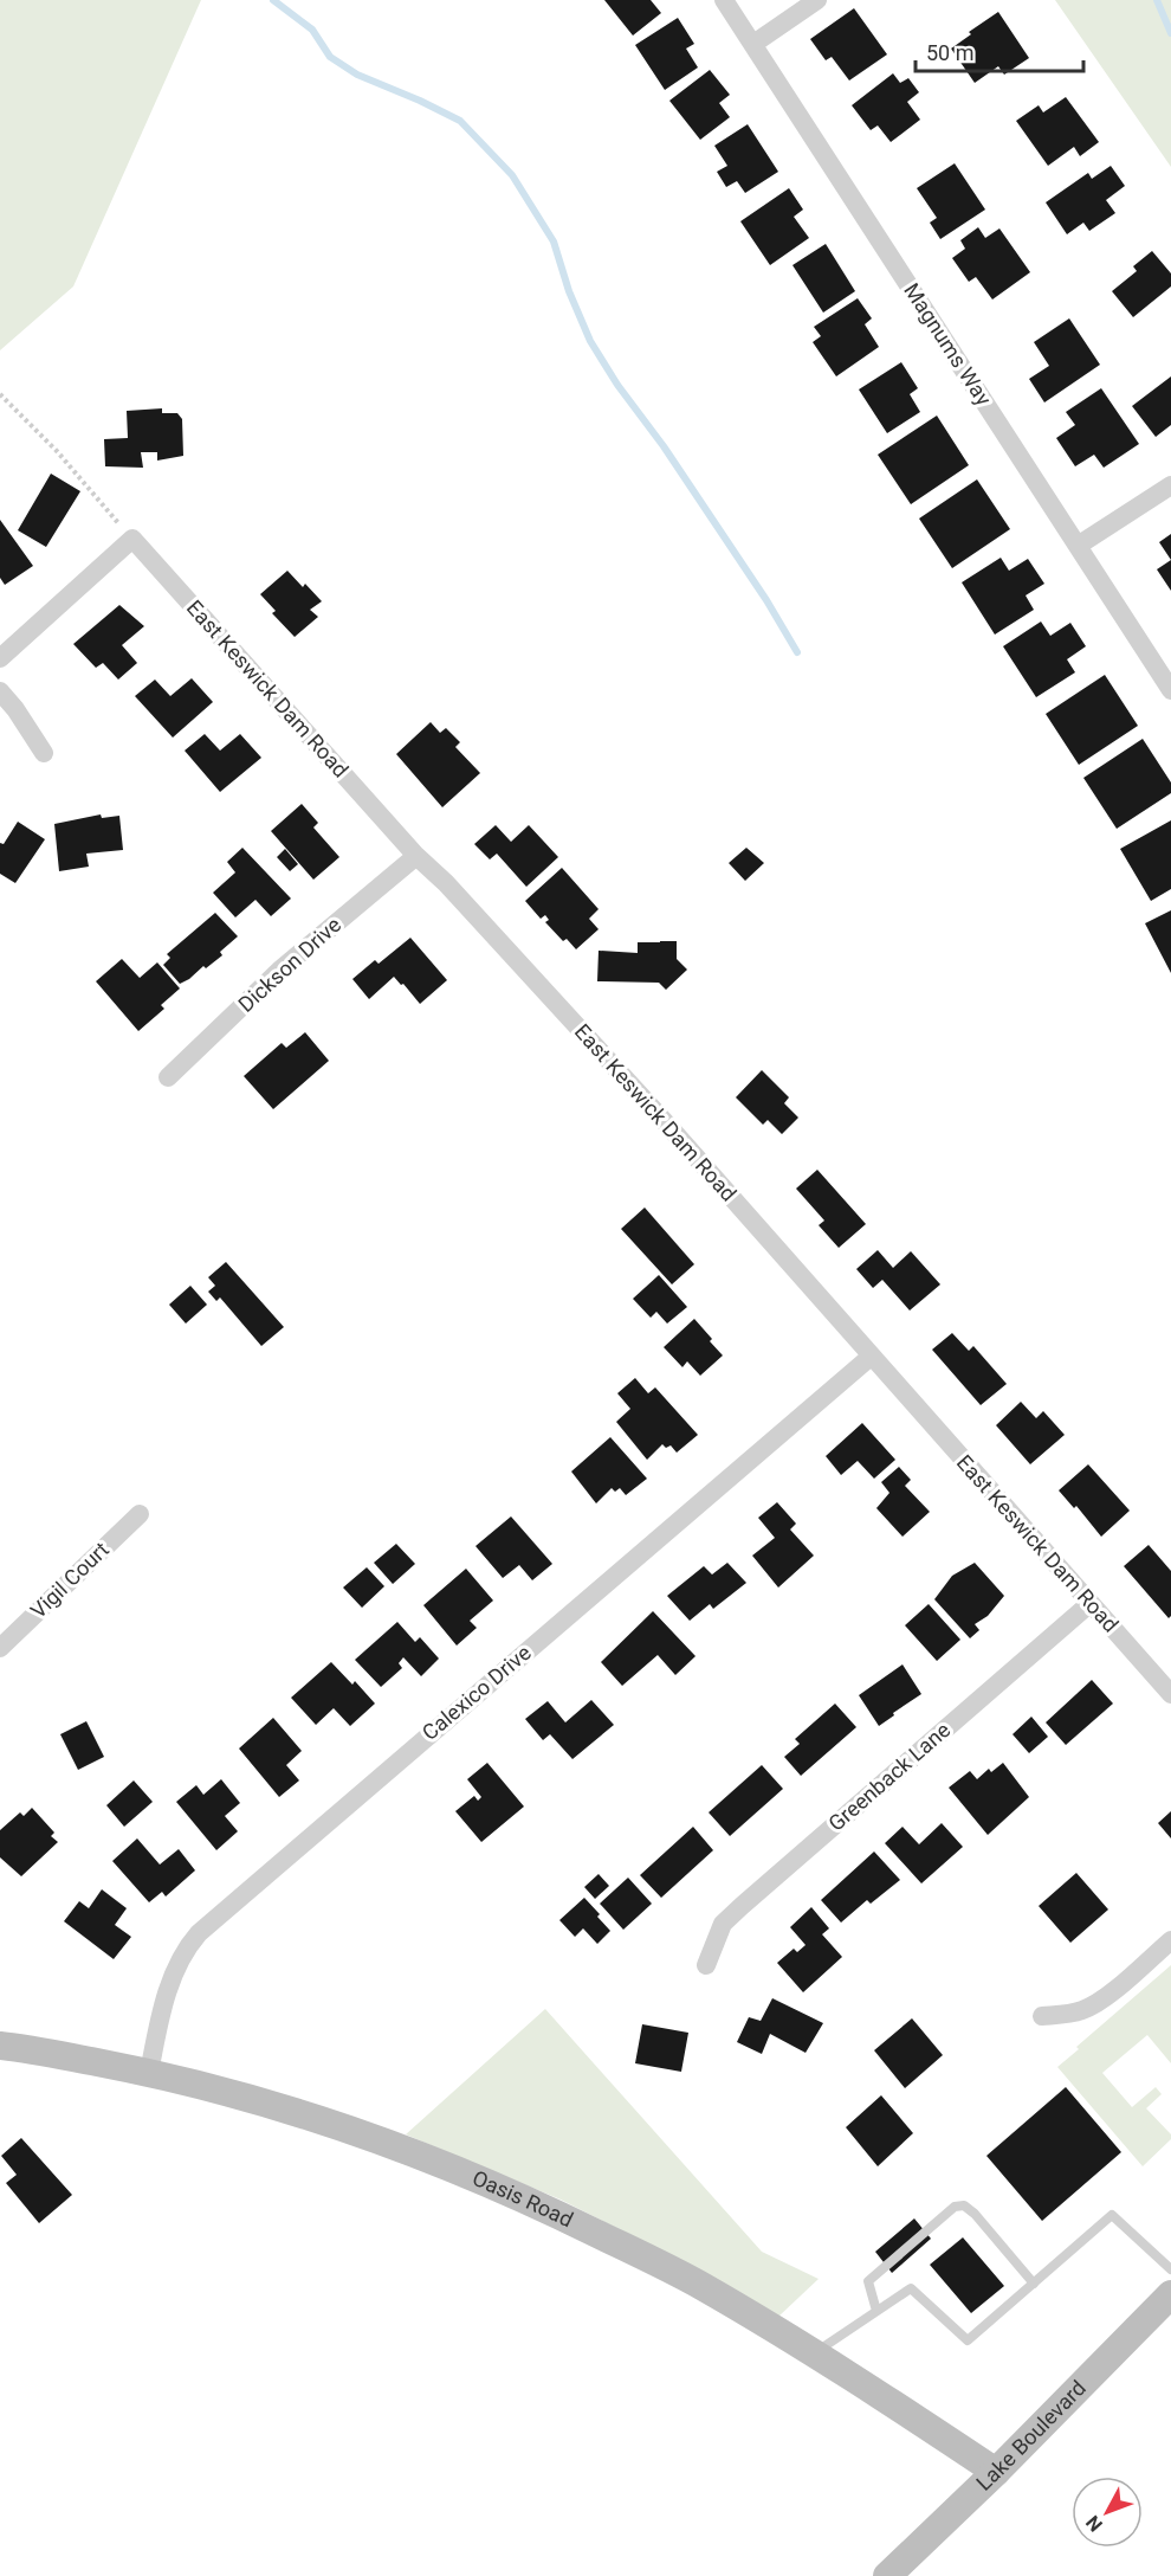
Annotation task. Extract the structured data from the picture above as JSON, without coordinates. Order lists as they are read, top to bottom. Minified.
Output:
{"streets":{"main road":["Oasis Road","Lake Boulevard"],"street":["Magnums Way","East Keswick Dam Road","Dickson Drive","Vigil Court","Calexico Drive","Greenback Lane"]},"crossings":[["East Keswick Dam Road","Dickson Drive"],["East Keswick Dam Road","Calexico Drive"],["East Keswick Dam Road","Greenback Lane"],["Calexico Drive","Oasis Road"],["Oasis Road","Lake Boulevard"]],"scale_bar":"50 m","north":"bottom left"}
